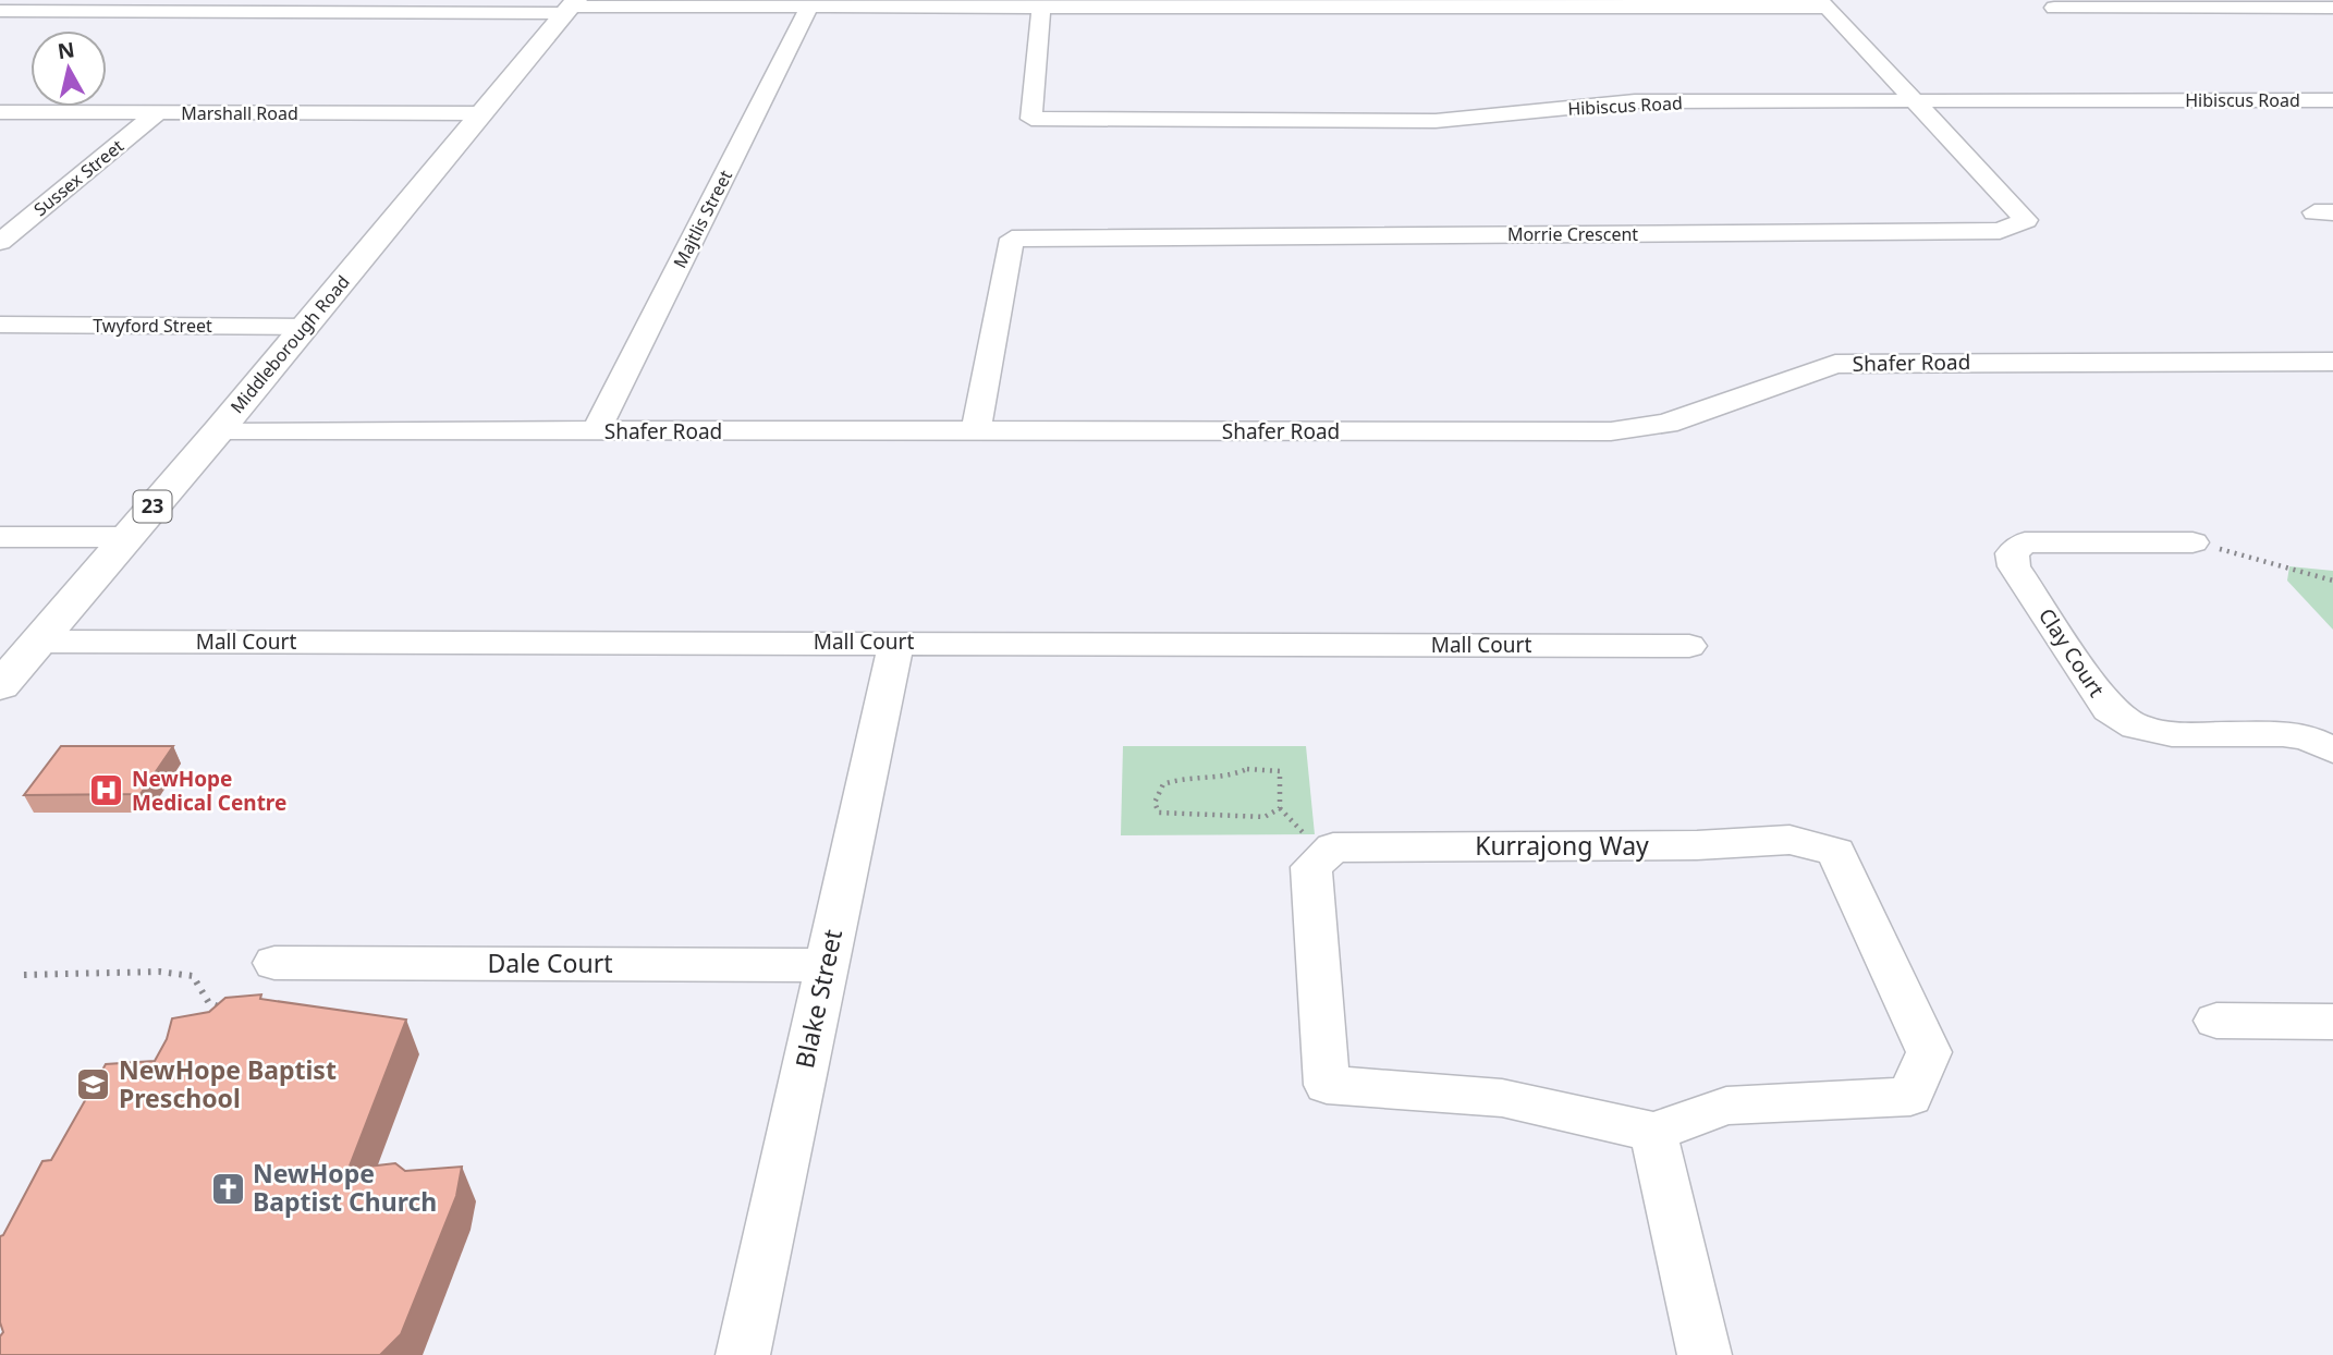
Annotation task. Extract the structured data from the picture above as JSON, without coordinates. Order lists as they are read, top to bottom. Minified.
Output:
{"streets":{"main road":["Middleborough Road","23"],"street":["Hibiscus Road","Marshall Road","Sussex Street","Majtlis Street","Morrie Crescent","Twyford Street","Shafer Road","Mall Court","Clay Court","Kurrajong Way","Dale Court","Blake Street"]},"crossings":[["Hibiscus Road","Morrie Crescent"],["Marshall Road","Sussex Street"],["Marshall Road","Middleborough Road"],["Majtlis Street","Shafer Road"],["Morrie Crescent","Shafer Road"],["Twyford Street","Middleborough Road"],["Middleborough Road","Shafer Road"],["Middleborough Road","Mall Court"],["Mall Court","Blake Street"],["Dale Court","Blake Street"]],"places":{"hospital":["NewHope Medical Centre"],"school or university":["NewHope Baptist Preschool"],"church":["NewHope Baptist Church"]},"north":"top"}
